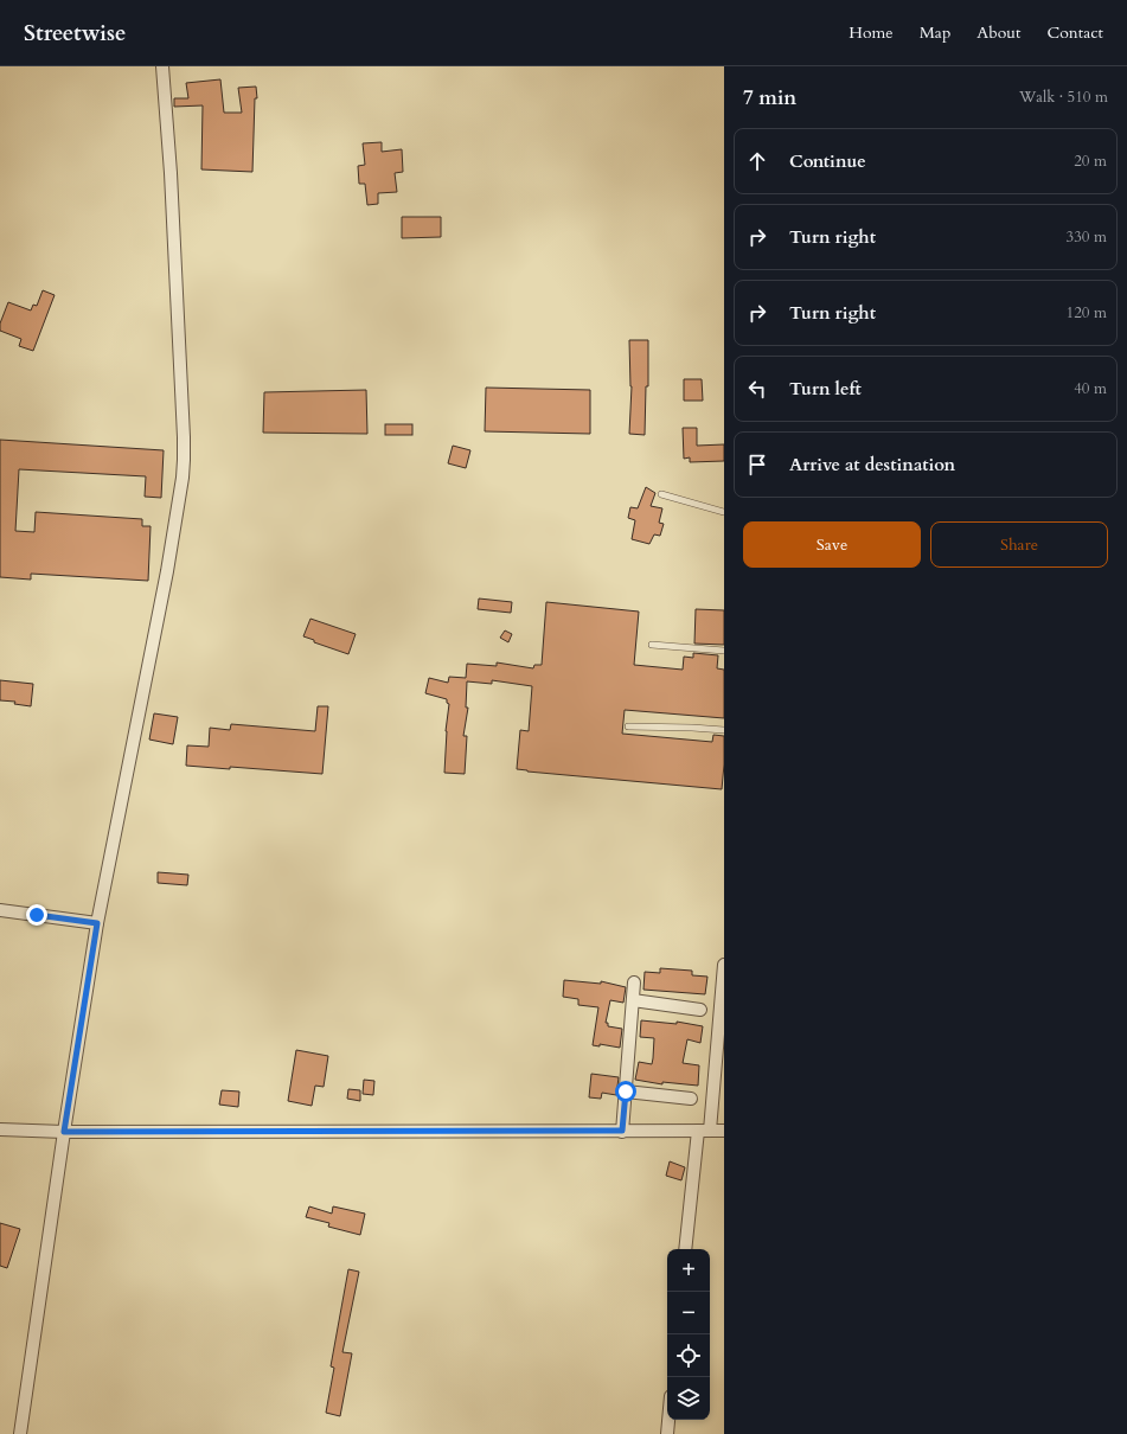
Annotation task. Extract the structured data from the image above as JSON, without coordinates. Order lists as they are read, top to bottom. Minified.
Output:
{"page":{"header":"Streetwise","nav":["Home","Map","About","Contact"],"heading":["7 min","Walk · 510 m"],"list":[["Continue","20 m"],["Turn right","330 m"],["Turn right","120 m"],["Turn left","40 m"],"Arrive at destination"],"buttons":["Save","Share"],"map_buttons":["+","−"]}}
